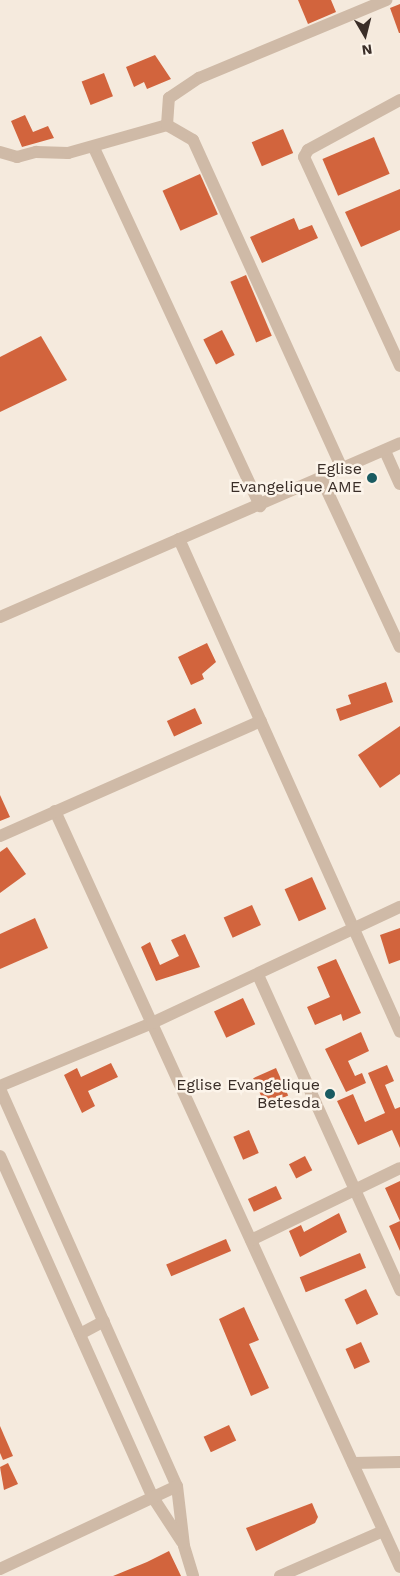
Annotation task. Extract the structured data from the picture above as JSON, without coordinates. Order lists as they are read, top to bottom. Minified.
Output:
{"places":["Eglise Evangelique AME","Eglise Evangelique Betesda"],"north":"bottom"}
